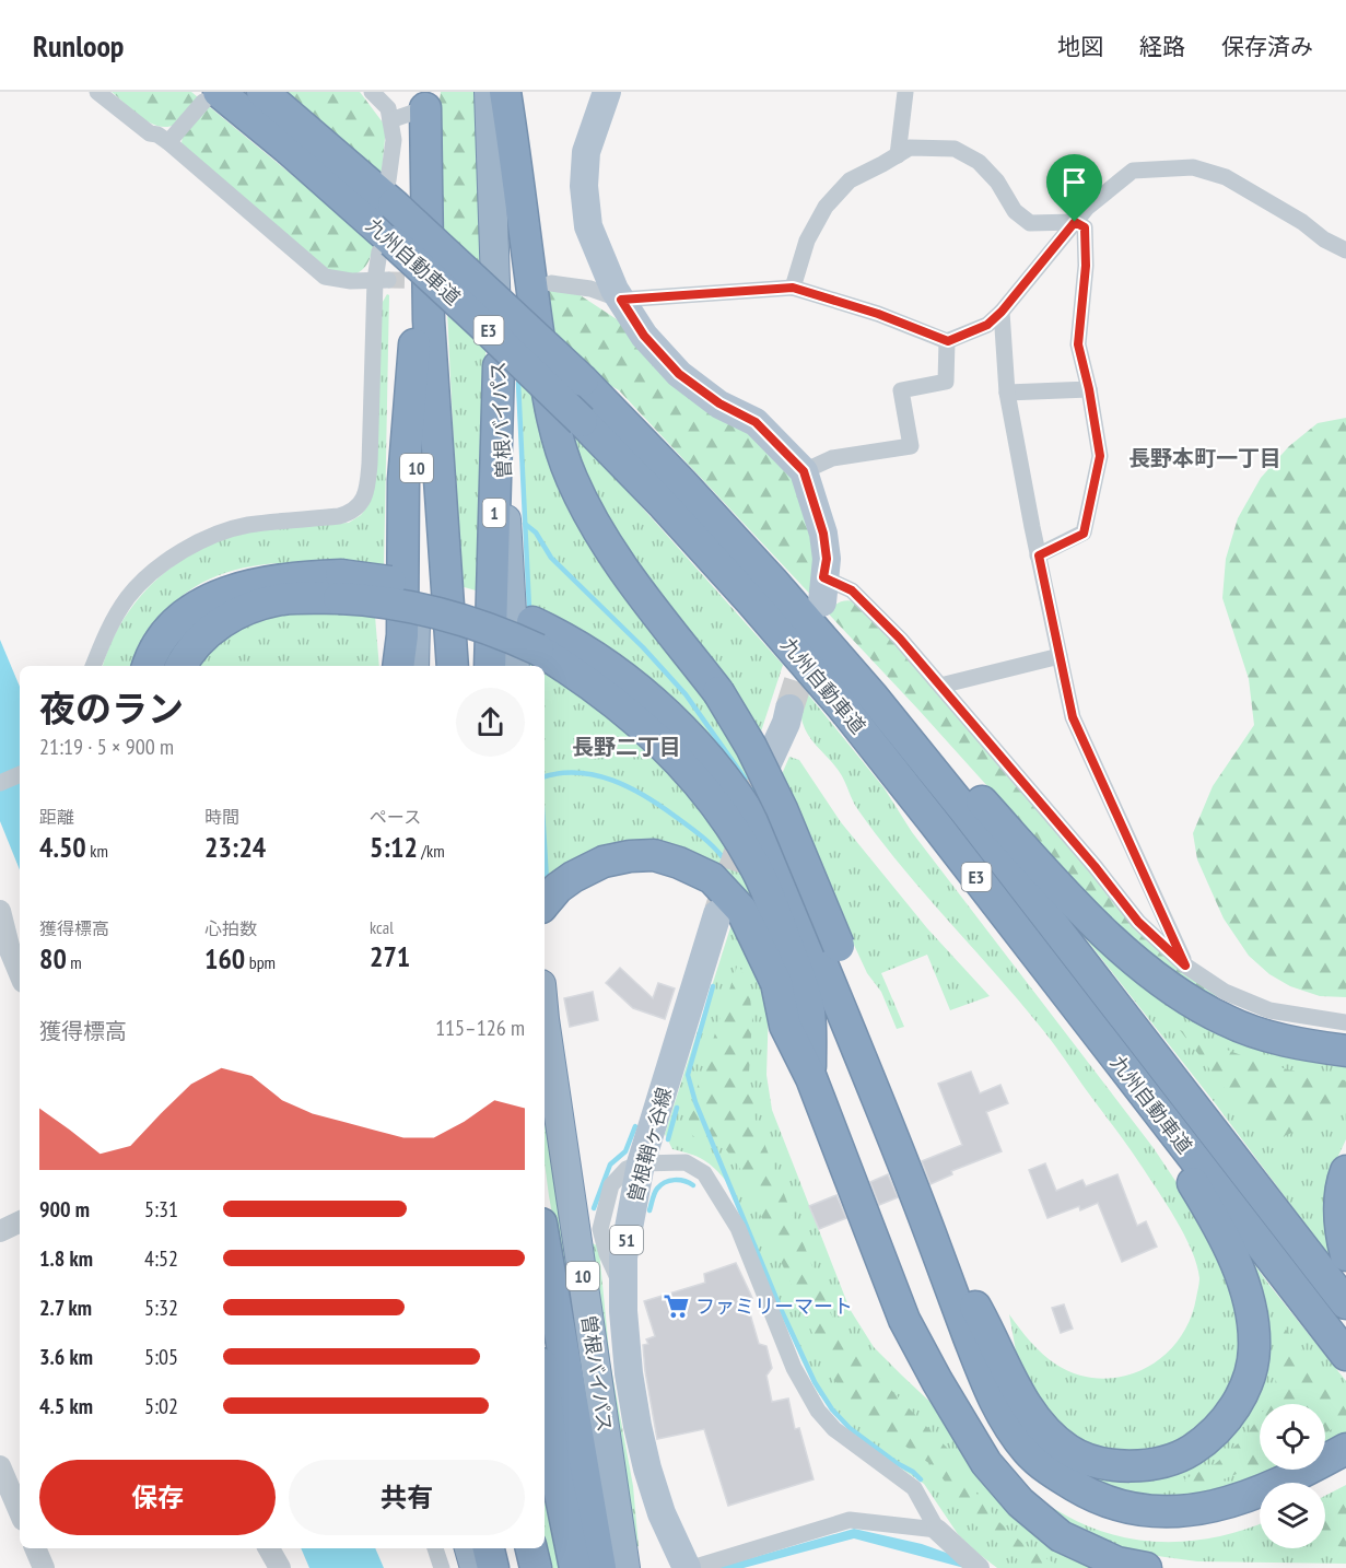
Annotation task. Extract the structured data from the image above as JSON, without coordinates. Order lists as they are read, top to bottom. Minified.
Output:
{"streets":{"highway":["九州自動車道","E3","曽根バイパス","10","1"],"main road":["曽根鞘ヶ谷線","51"]},"crossings":[["曽根バイパス","1"]],"districts":["長野本町一丁目","長野二丁目"],"places":{"supermarket":["ファミリーマート"]},"page":{"header":"Runloop","nav":["地図","経路","保存済み"],"heading":["夜のラン","21:19 · 5 × 900 m"],"stats":[["距離","4.50 km"],["時間","23:24"],["ペース","5:12 /km"],["獲得標高","80 m"],["心拍数","160 bpm"],["kcal","271"]],"chart":["獲得標高","115–126 m"],"list":[{"name":"900 m","note":"5:31"},{"name":"1.8 km","note":"4:52"},{"name":"2.7 km","note":"5:32"},{"name":"3.6 km","note":"5:05"},{"name":"4.5 km","note":"5:02"}],"buttons":["保存","共有"]}}
